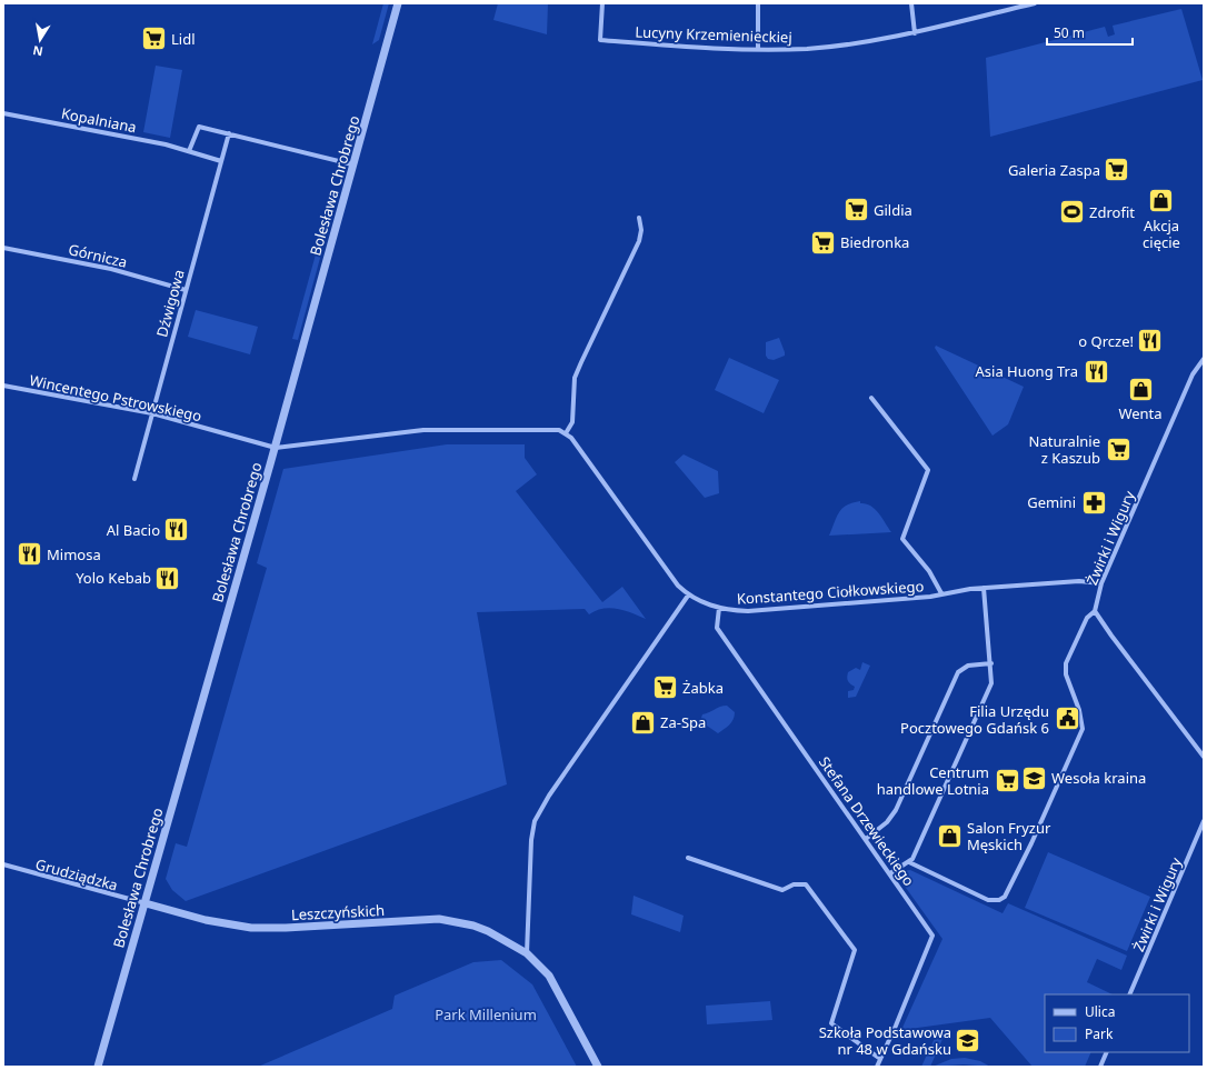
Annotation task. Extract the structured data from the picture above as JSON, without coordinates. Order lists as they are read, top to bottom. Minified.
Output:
{"streets":{"street":["Lucyny Krzemienieckiej","Kopalniana","Bolesława Chrobrego","Górnicza","Dźwigowa","Wincentego Pstrowskiego","Żwirki i Wigury","Konstantego Ciołkowskiego","Stefana Drzewieckiego","Grudziądzka","Leszczyńskich"]},"crossings":[["Kopalniana","Dźwigowa"],["Bolesława Chrobrego","Wincentego Pstrowskiego"],["Bolesława Chrobrego","Grudziądzka"],["Bolesława Chrobrego","Leszczyńskich"],["Górnicza","Dźwigowa"],["Dźwigowa","Wincentego Pstrowskiego"],["Żwirki i Wigury","Konstantego Ciołkowskiego"],["Konstantego Ciołkowskiego","Stefana Drzewieckiego"],["Grudziądzka","Leszczyńskich"]],"parks":["Park Millenium"],"places":{"supermarket":["Lidl","Galeria Zaspa","Gildia","Biedronka","Naturalnie z Kaszub","Żabka","Centrum handlowe Lotnia"],"shop":["Akcja cięcie","Wenta","Za-Spa","Salon Fryzur Męskich"],"sports":["Zdrofit"],"restaurant":["o Qrcze!","Asia Huong Tra","Al Bacio","Mimosa","Yolo Kebab"],"pharmacy":["Gemini"],"public building":["Filia Urzędu Pocztowego Gdańsk 6"],"school or university":["Wesoła kraina","Szkoła Podstawowa nr 48 w Gdańsku"]},"legend":["Ulica","Park"],"scale_bar":"50 m","north":"bottom"}
